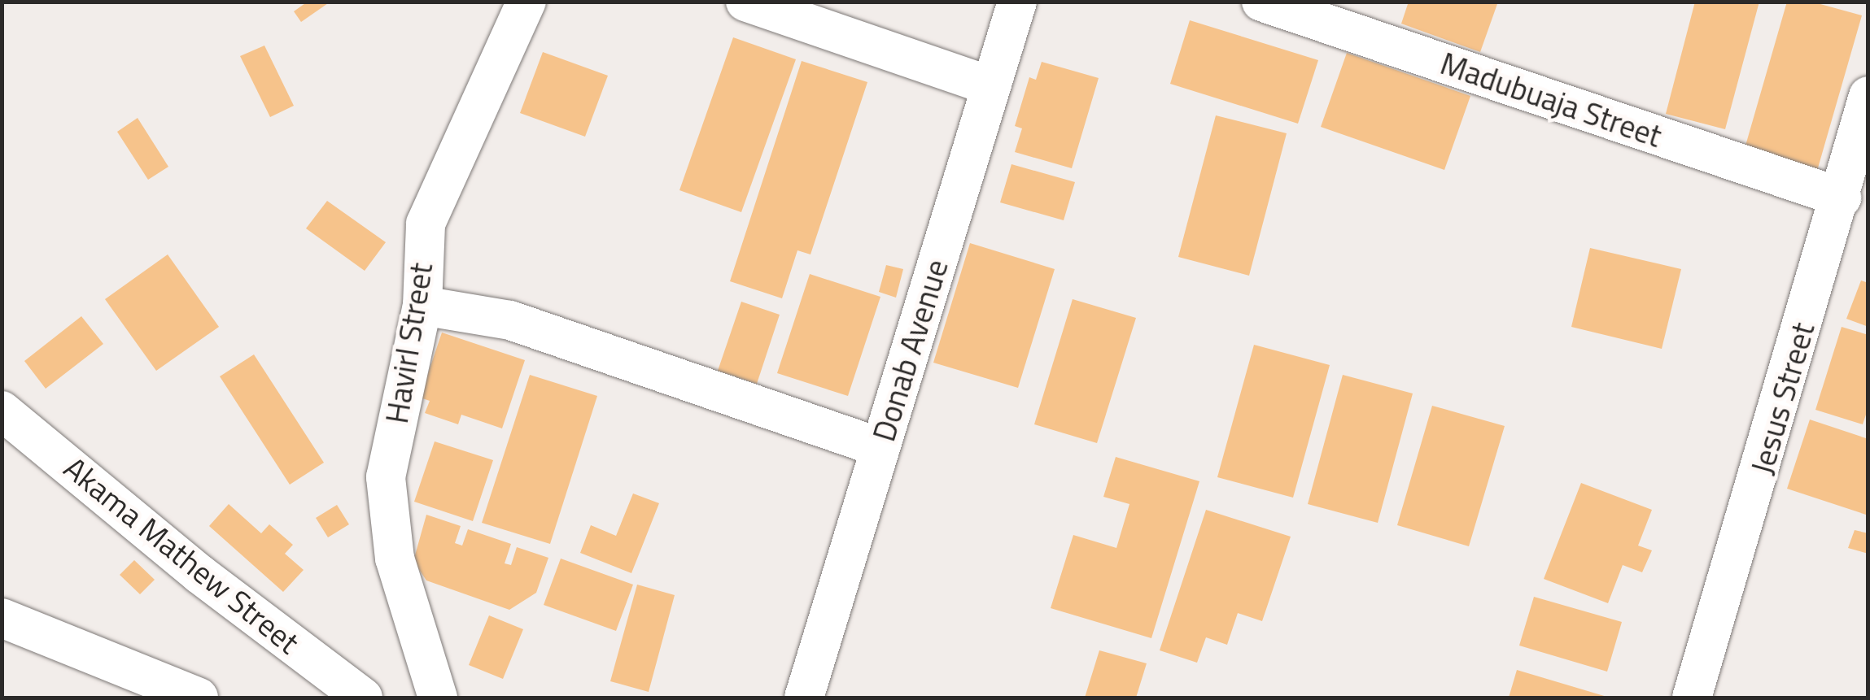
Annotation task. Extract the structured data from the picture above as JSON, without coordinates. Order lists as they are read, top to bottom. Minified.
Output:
{"streets":{"street":["Madubuaja Street","Havirl Street","Donab Avenue","Jesus Street","Akama Mathew Street"]},"crossings":[["Madubuaja Street","Jesus Street"]]}
